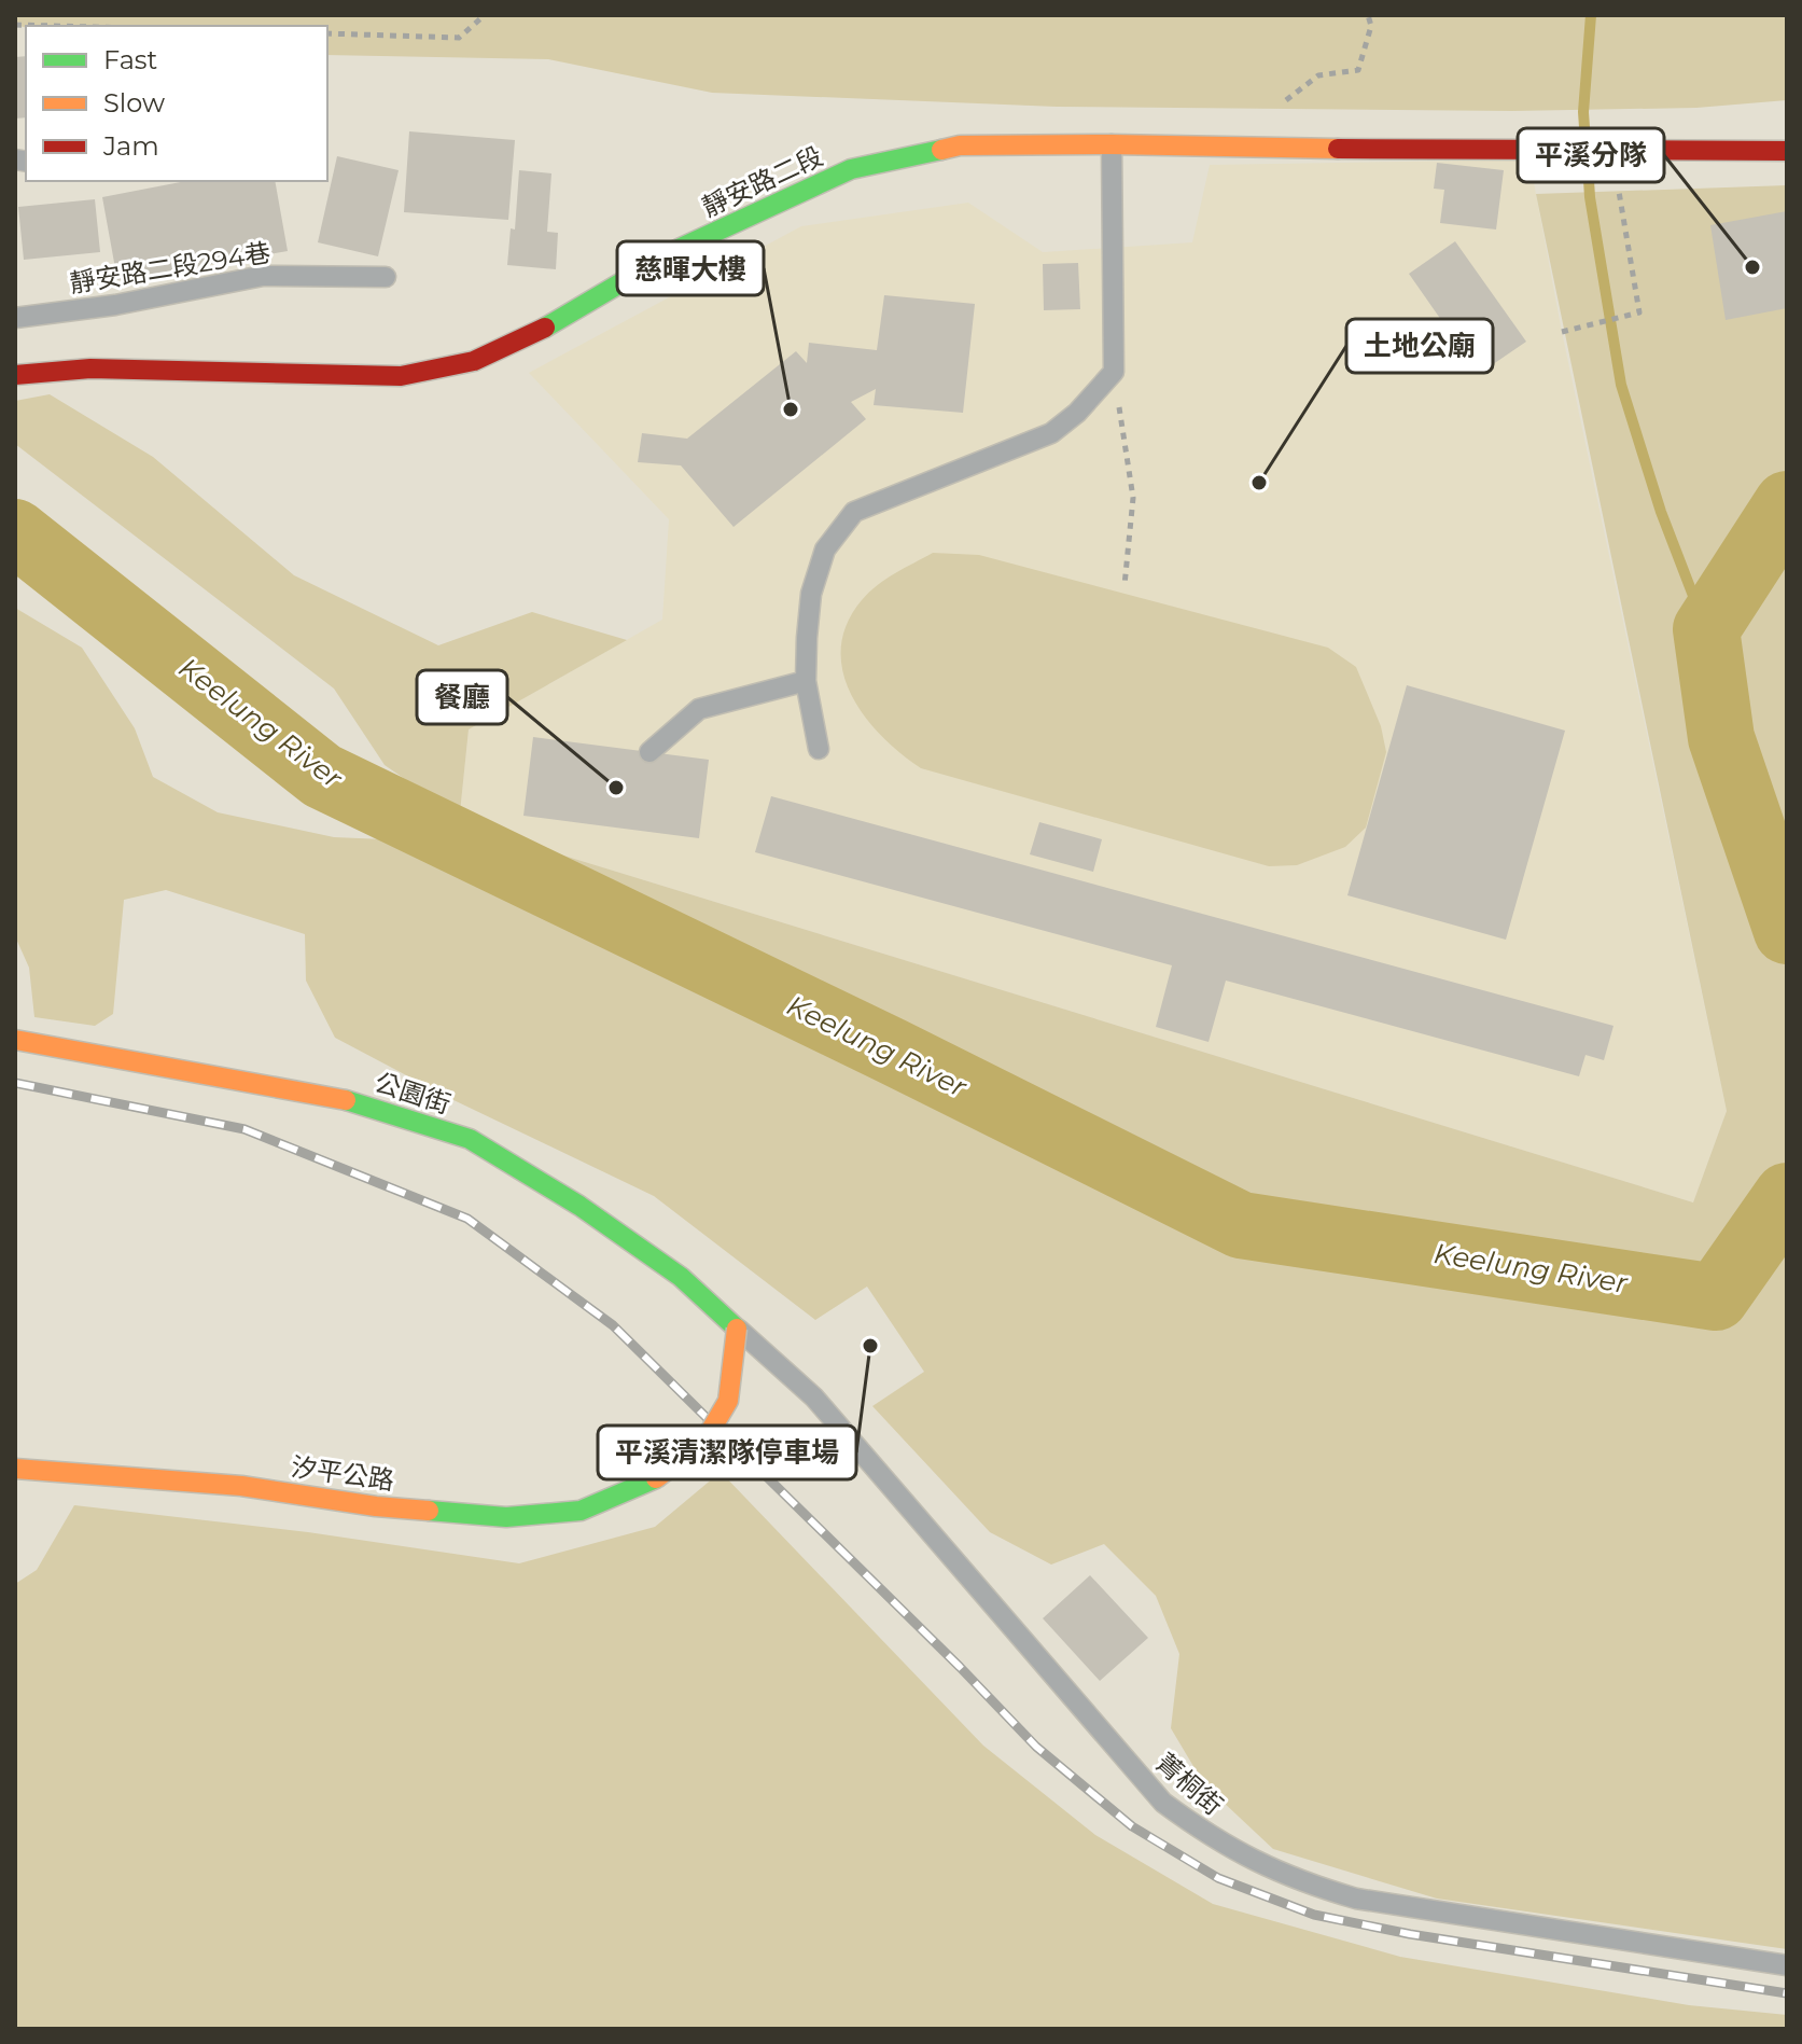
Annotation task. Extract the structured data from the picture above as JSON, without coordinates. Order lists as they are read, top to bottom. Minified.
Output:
{"streets":{"main road":["靜安路二段","公園街","汐平公路"],"lane":["靜安路二段294巷","菁桐街"]},"crossings":[["公園街","汐平公路"],["公園街","菁桐街"],["汐平公路","菁桐街"]],"water":["Keelung River"],"places":["平溪分隊","慈暉大樓","土地公廟","餐廳","平溪清潔隊停車場"],"legend":["Fast","Slow","Jam"]}
